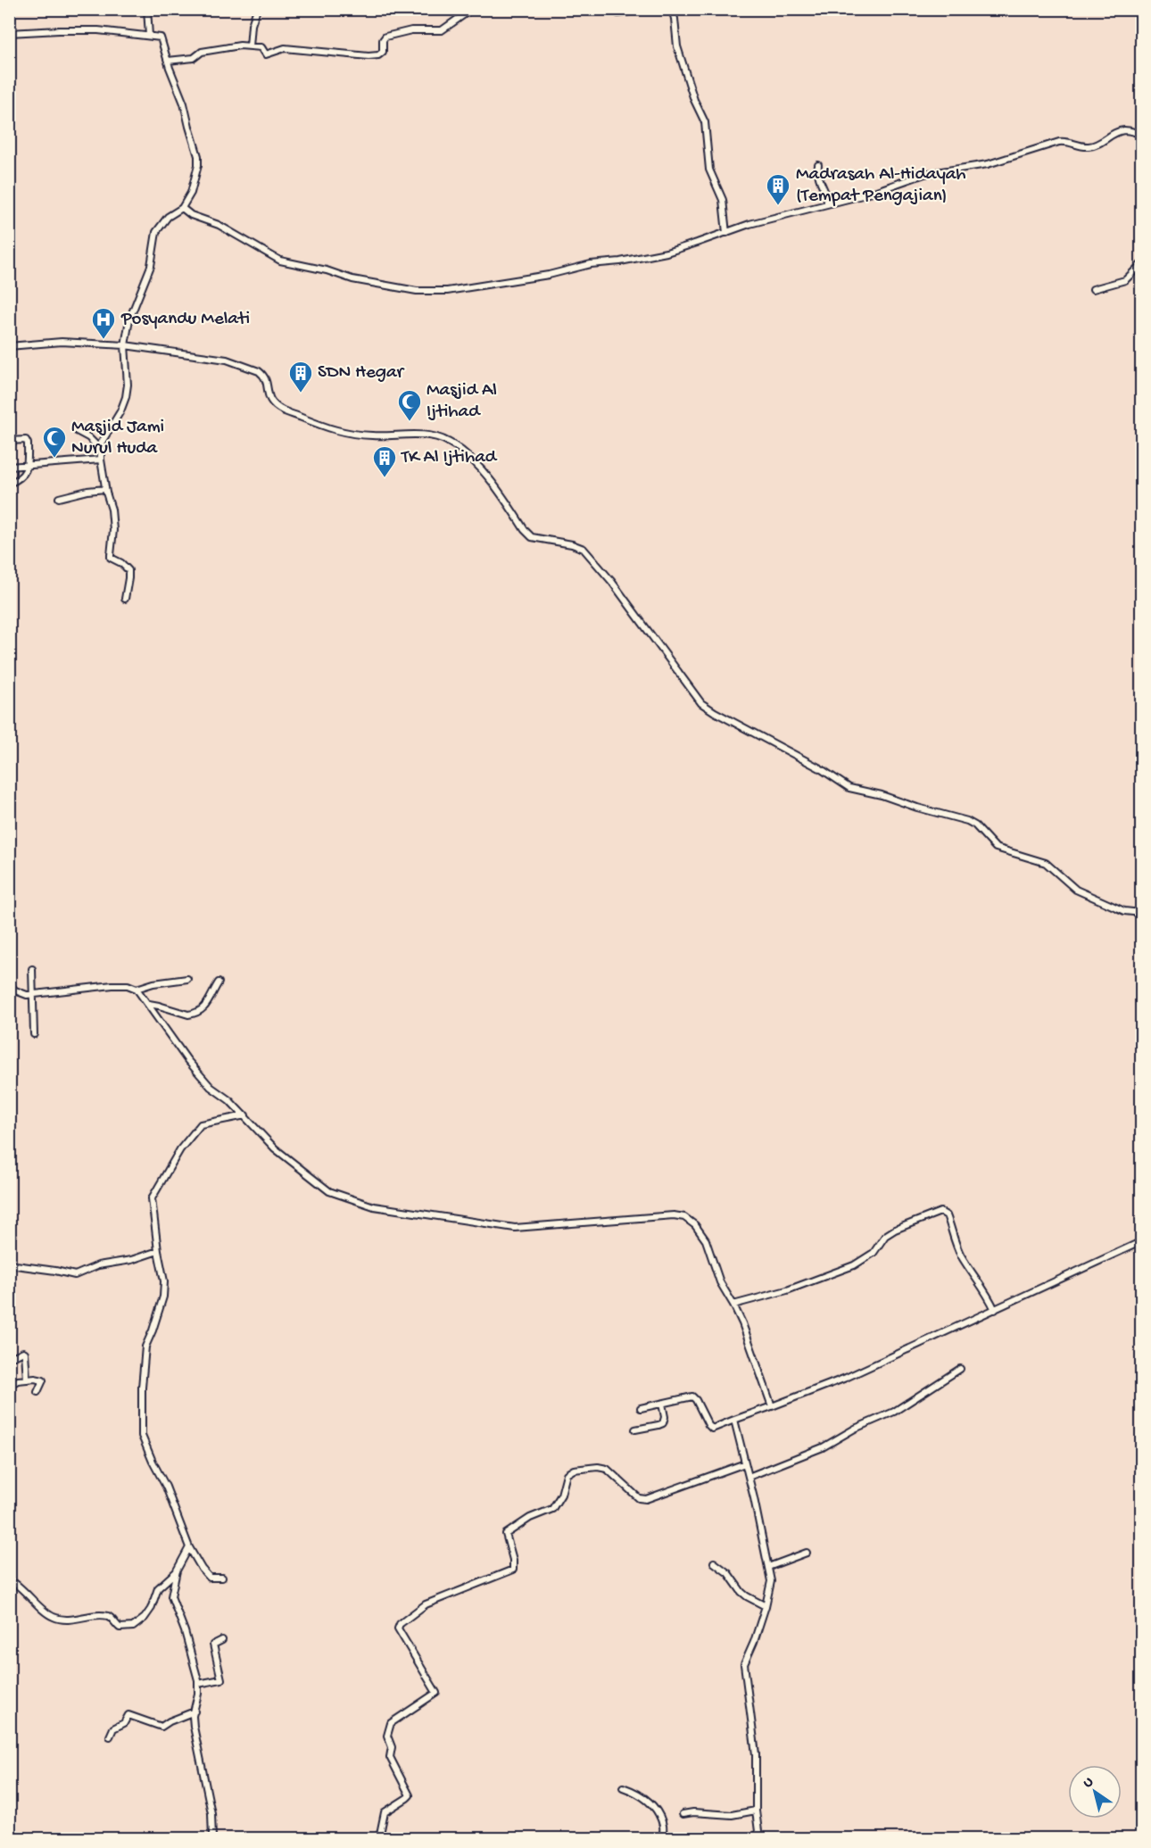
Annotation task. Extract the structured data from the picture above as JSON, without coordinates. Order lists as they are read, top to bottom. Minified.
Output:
{"places":{"building":["Madrasah Al-Hidayah (Tempat Pengajian)","SDN Hegar","TK Al Ijtihad"],"hospital":["Posyandu Melati"],"mosque":["Masjid Al Ijtihad","Masjid Jami Nurul Huda"]},"north":"top left"}
